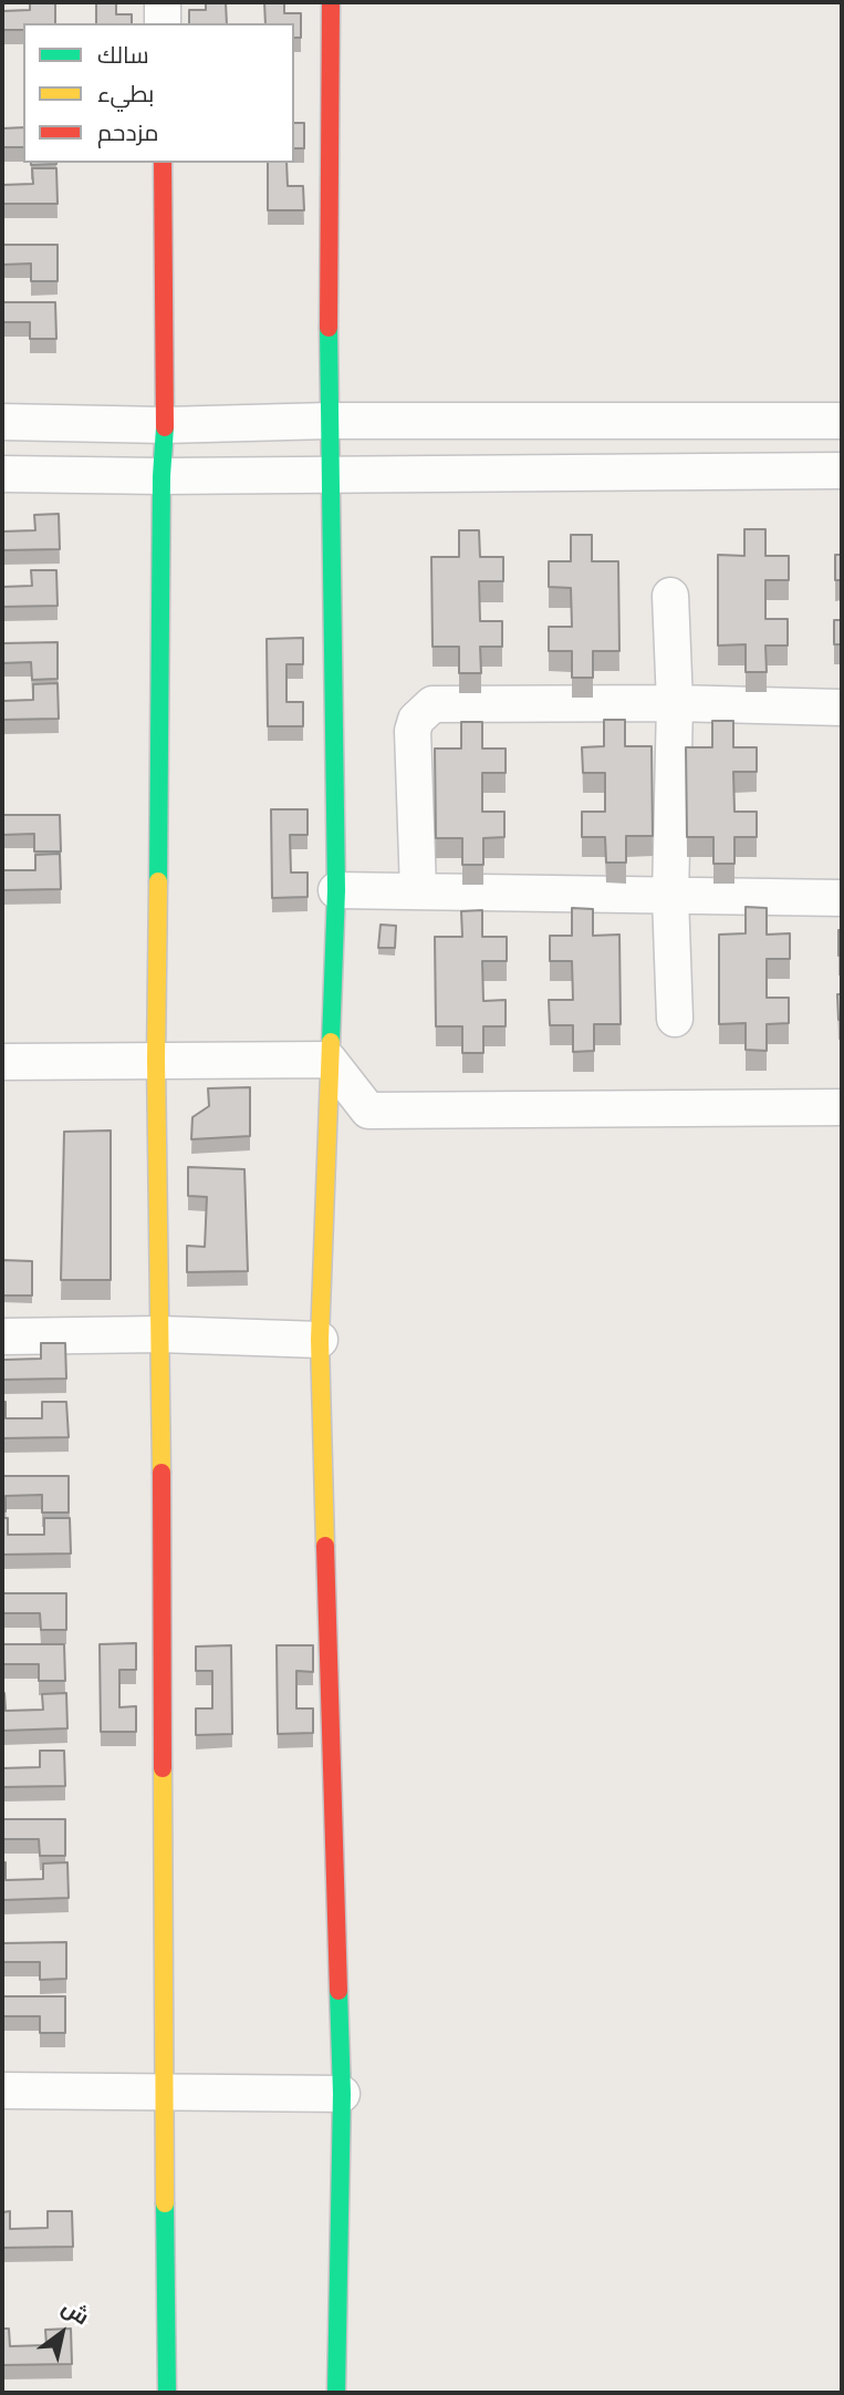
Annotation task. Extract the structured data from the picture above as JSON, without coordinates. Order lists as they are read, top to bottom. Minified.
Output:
{"legend":["سالك","بطيء","مزدحم"],"north":"top right"}
